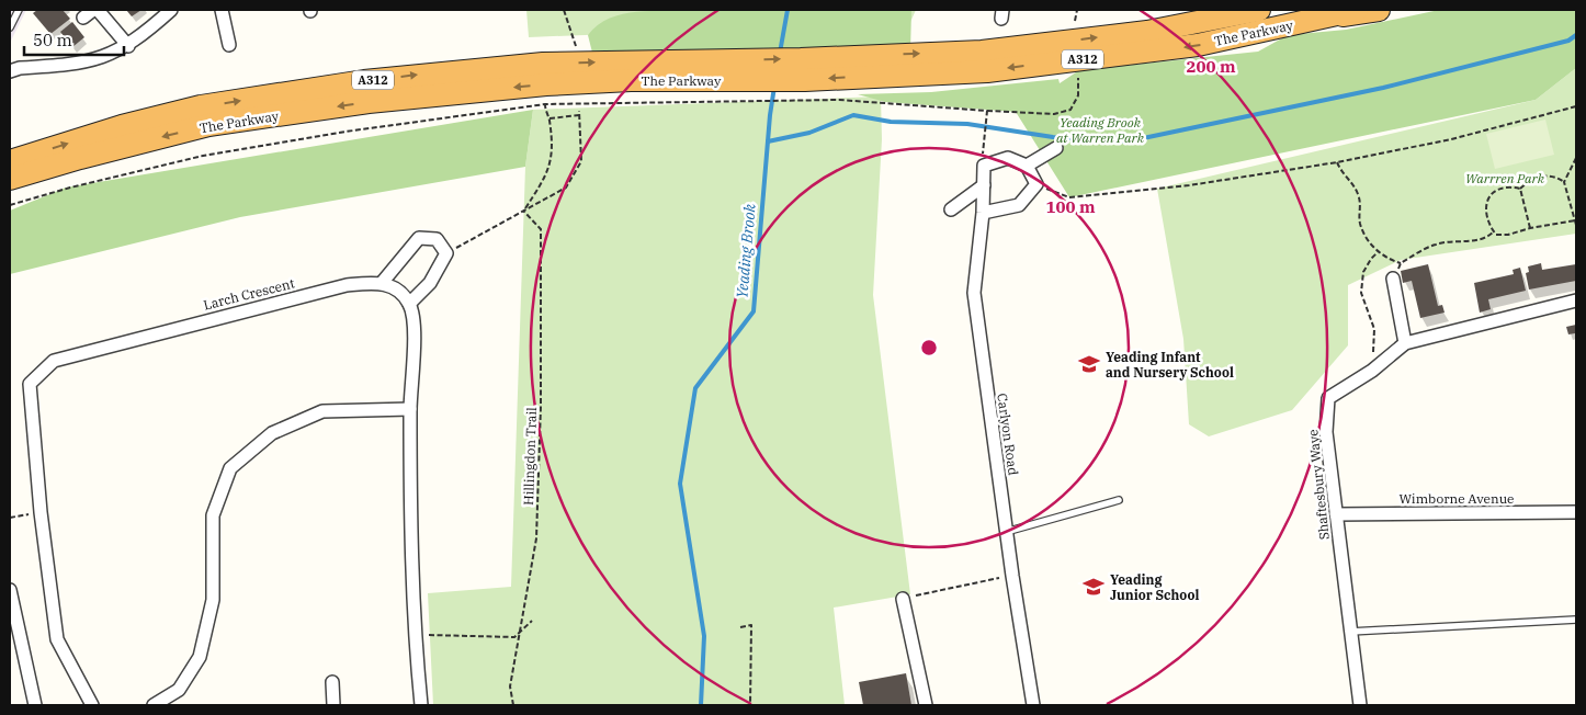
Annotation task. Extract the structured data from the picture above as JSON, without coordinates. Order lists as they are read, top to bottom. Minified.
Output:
{"streets":{"highway":["The Parkway","A312"],"street":["Larch Crescent","Carlyon Road","Shaftesbury Waye","Wimborne Avenue"],"path":["Hillingdon Trail"]},"crossings":[["The Parkway","A312"],["Shaftesbury Waye","Wimborne Avenue"]],"water":["Yeading Brook"],"parks":["Yeading Brook at Warren Park","Warrren Park"],"places":{"school or university":["Yeading Infant and Nursery School","Yeading Junior School"]},"scale_bar":"50 m","rings":["200 m","100 m"]}
